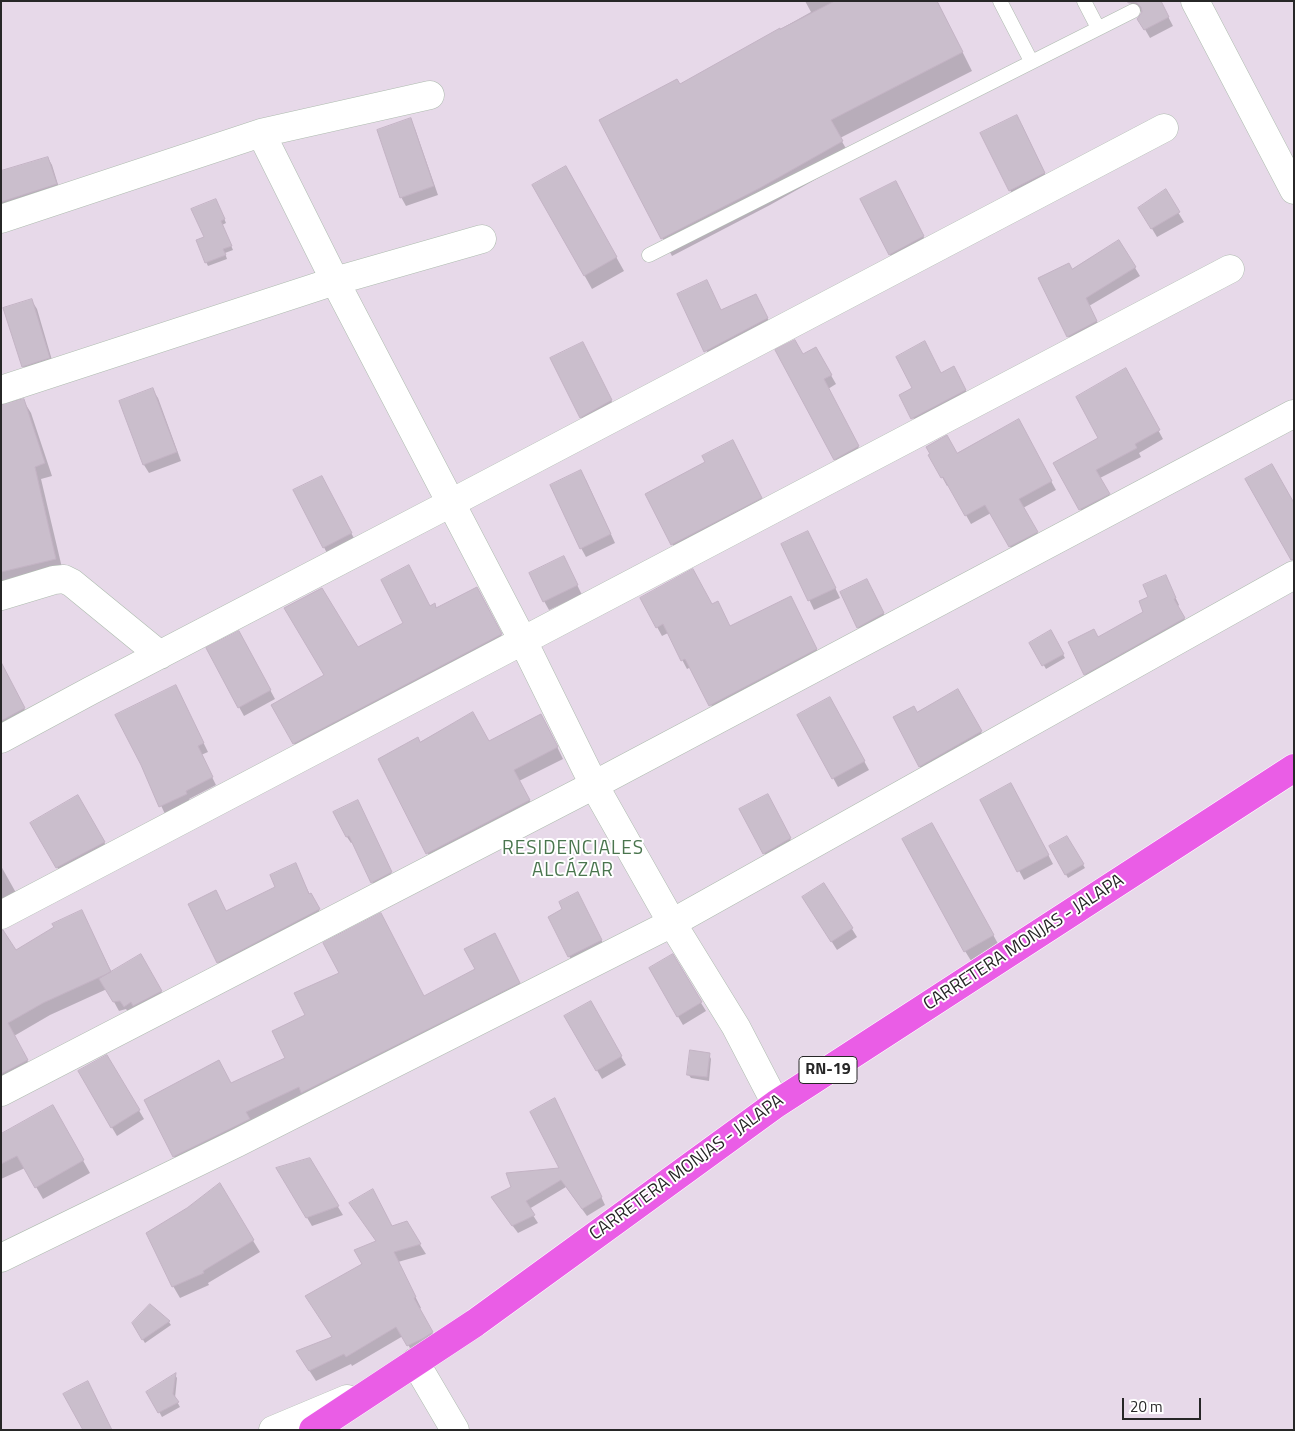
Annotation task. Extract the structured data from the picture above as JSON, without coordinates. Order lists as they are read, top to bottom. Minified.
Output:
{"streets":{"main road":["CARRETERA MONJAS - JALAPA","RN-19"]},"districts":["RESIDENCIALES ALCÁZAR"],"scale_bar":"20 m"}
